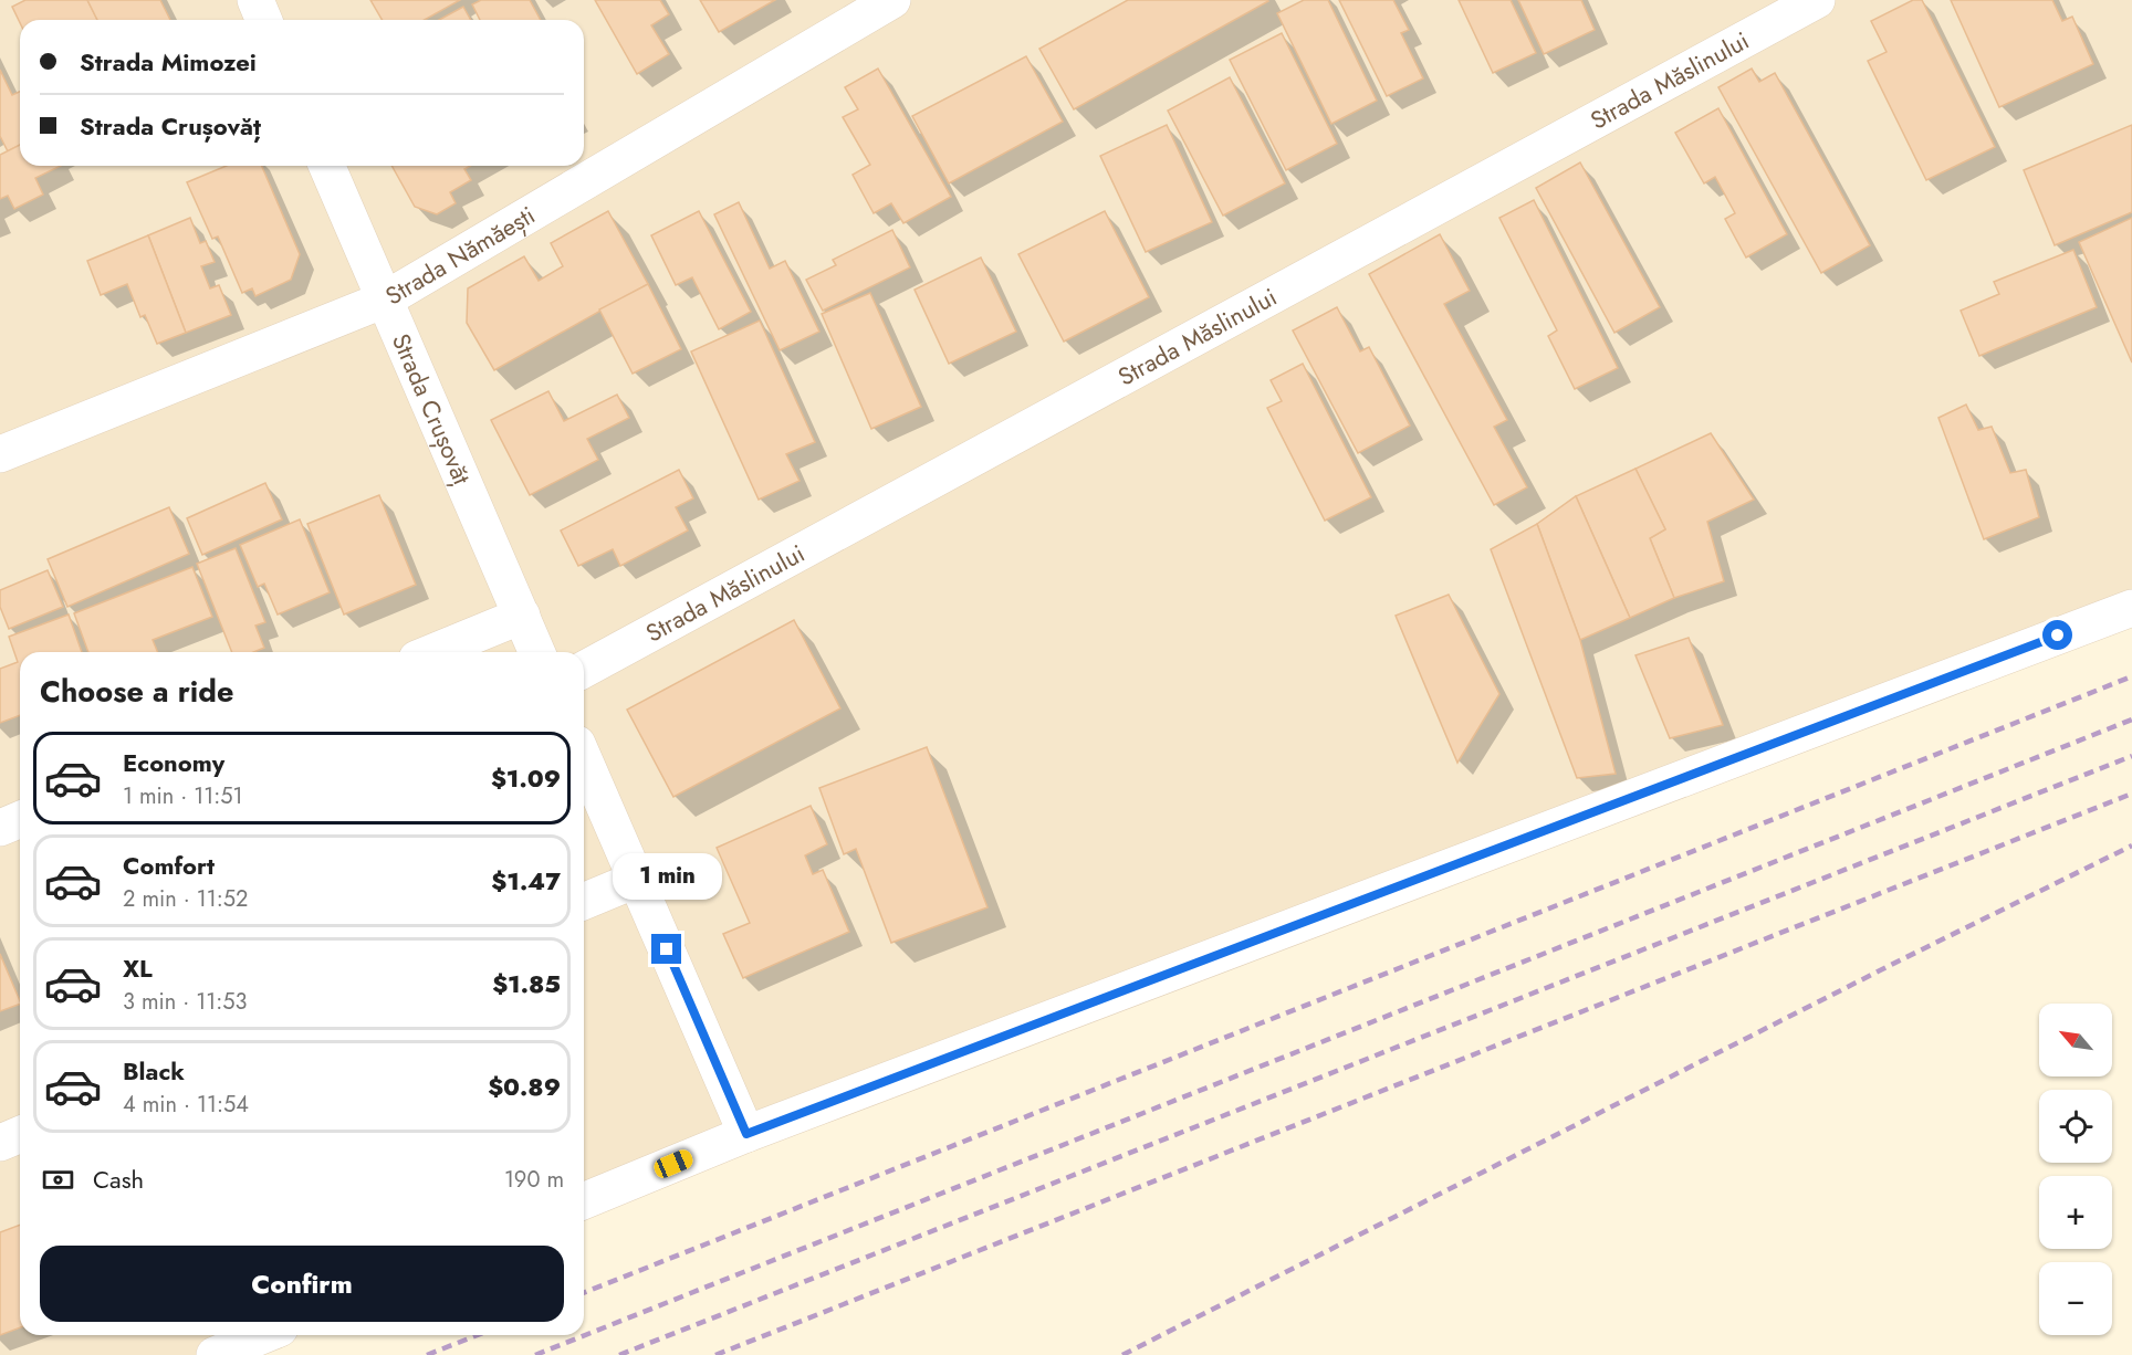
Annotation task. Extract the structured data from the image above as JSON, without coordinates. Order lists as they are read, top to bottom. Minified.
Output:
{"streets":{"street":["Strada Măslinului","Strada Nămăești","Strada Crușovăț"]},"crossings":[["Strada Nămăești","Strada Crușovăț"]],"north":"top left","page":{"banner":["Strada Mimozei","Strada Crușovăț"],"heading":"Choose a ride","list":[{"name":"Economy","note":"1 min · 11:51","value":"$1.09"},{"name":"Comfort","note":"2 min · 11:52","value":"$1.47"},{"name":"XL","note":"3 min · 11:53","value":"$1.85"},{"name":"Black","note":"4 min · 11:54","value":"$0.89"}],"bubble":"1 min","map_buttons":["+","−"],"pay":["Cash","190 m"],"buttons":"Confirm"}}
